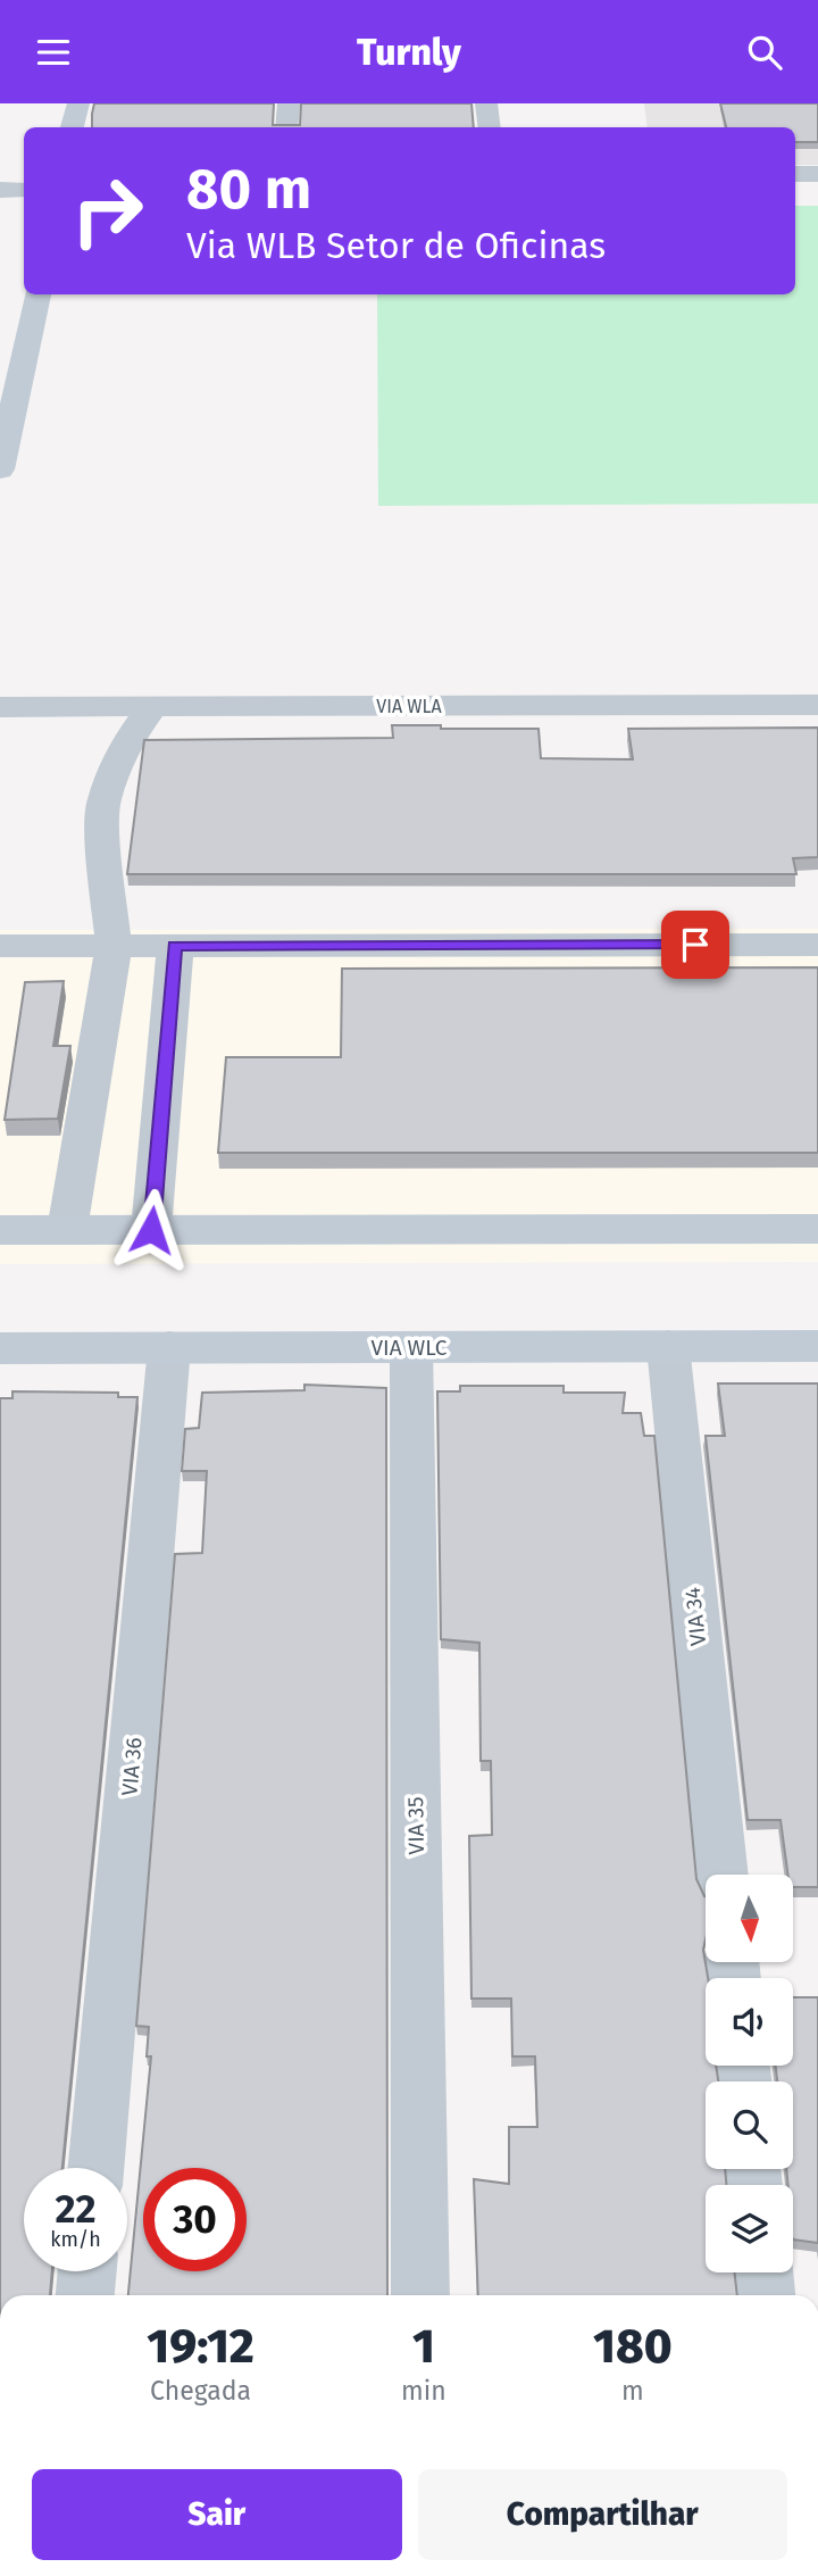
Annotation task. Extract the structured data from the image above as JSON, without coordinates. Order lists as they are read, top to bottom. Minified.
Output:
{"streets":{"street":["VIA WLA","VIA WLC","VIA 34","VIA 36","VIA 35"]},"crossings":[["VIA WLC","VIA 34"],["VIA WLC","VIA 36"],["VIA WLC","VIA 35"]],"north":"bottom","page":{"header":"Turnly","turn":["80 m","Via WLB Setor de Oficinas"],"speed":"22 km/h","limit":"30","eta":["19:12","Chegada","1","min","180","m"],"buttons":["Sair","Compartilhar"]}}
